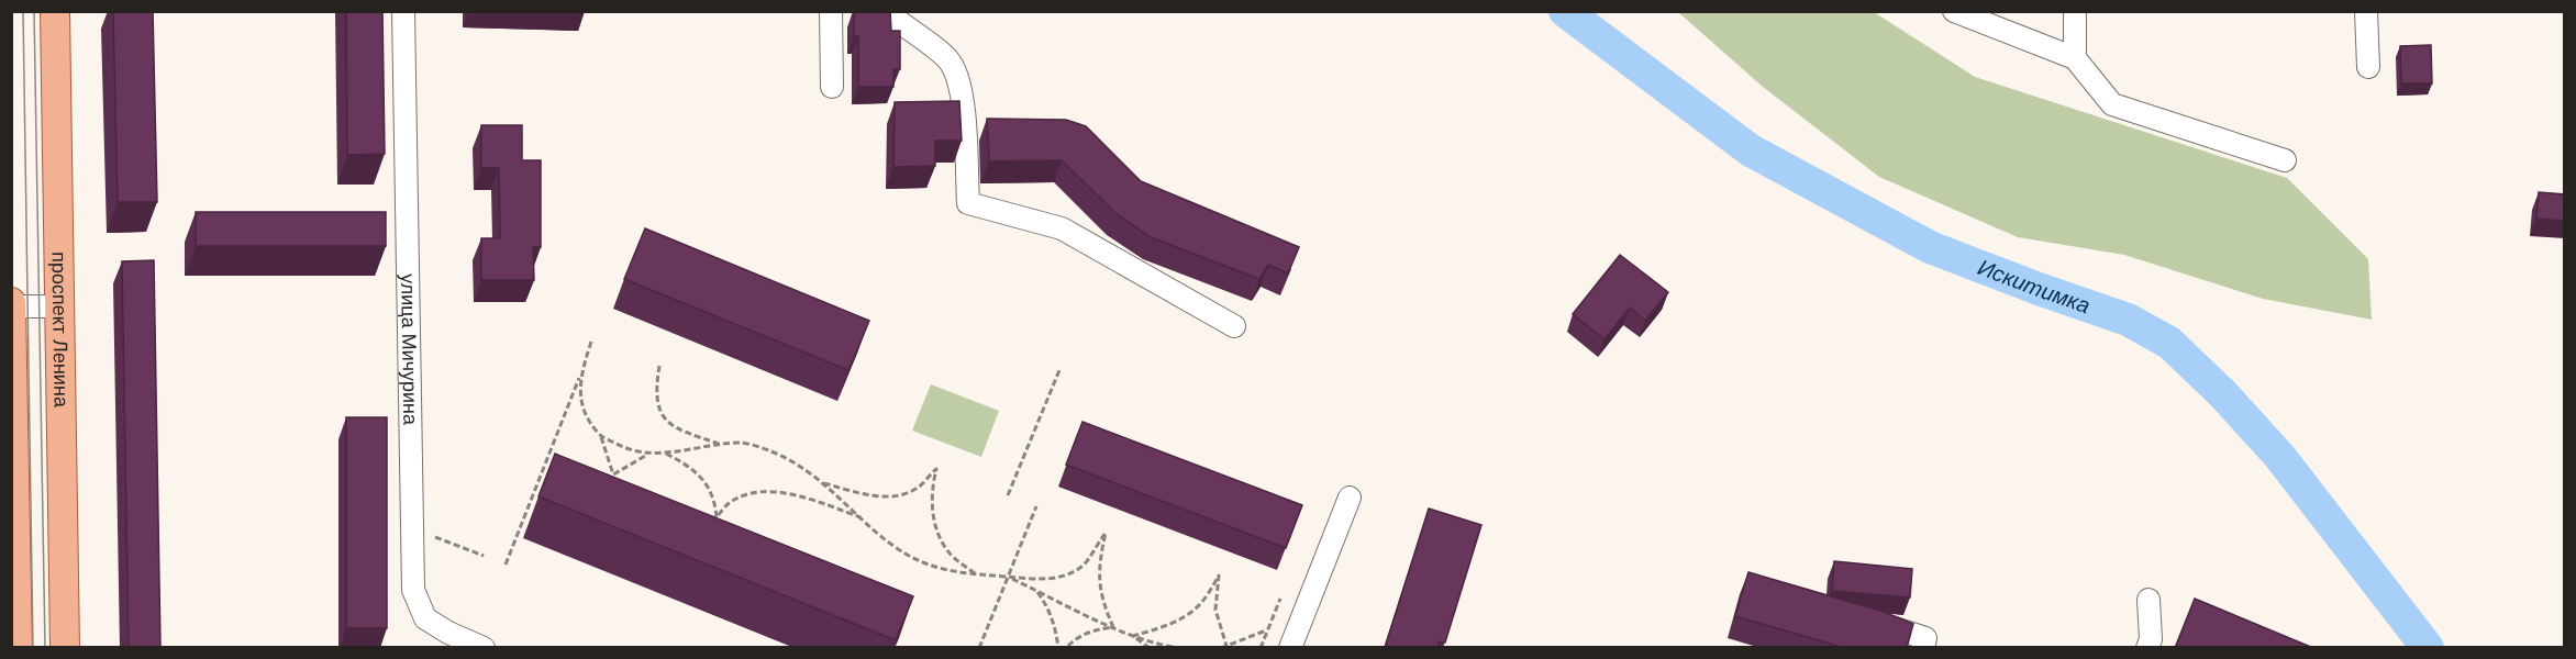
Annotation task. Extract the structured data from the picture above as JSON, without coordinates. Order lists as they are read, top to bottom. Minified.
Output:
{"streets":{"main road":["проспект Ленина"],"street":["улица Мичурина"]},"water":["Искитимка"]}
